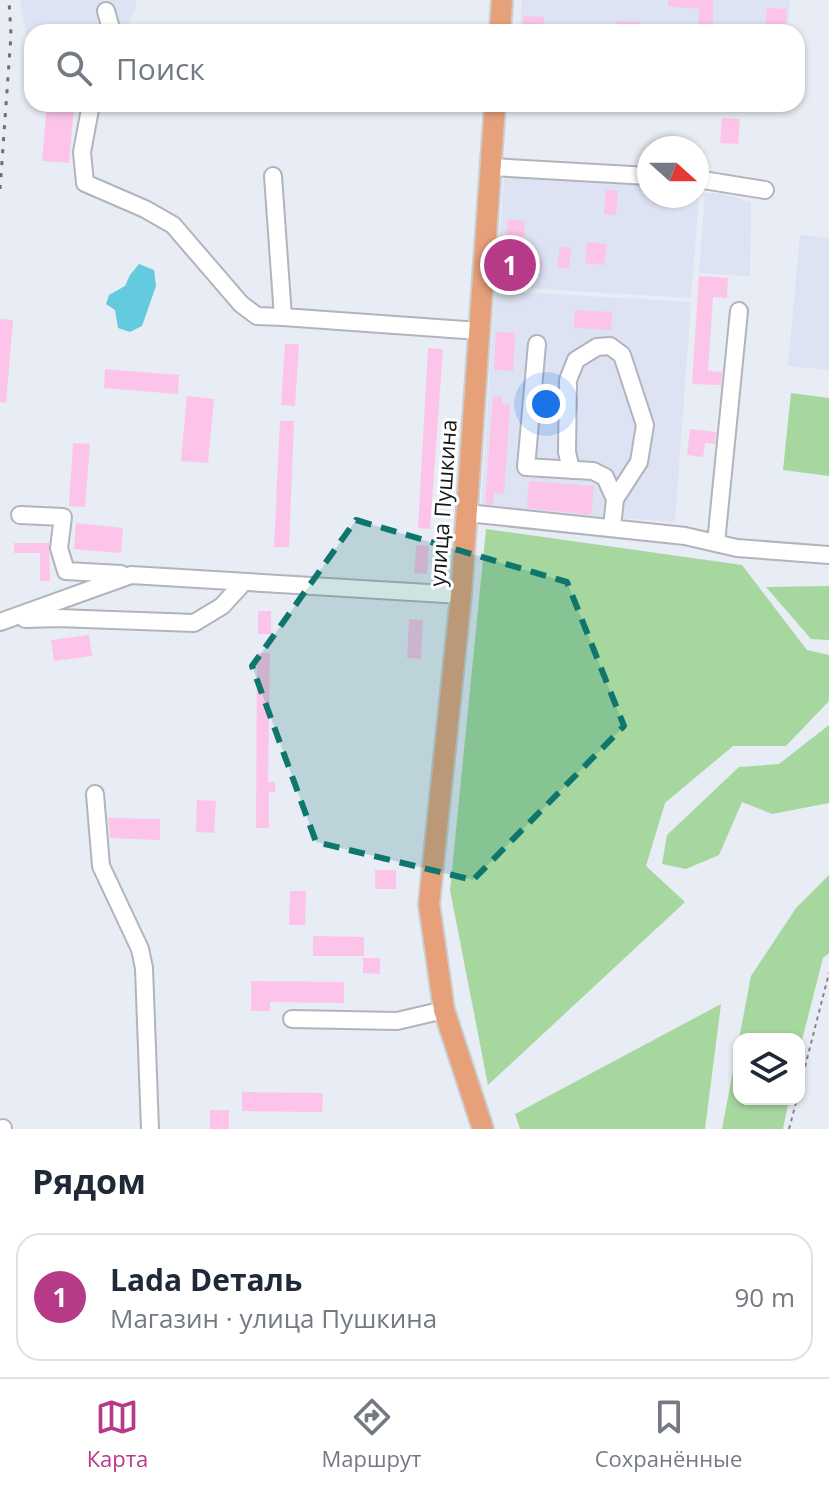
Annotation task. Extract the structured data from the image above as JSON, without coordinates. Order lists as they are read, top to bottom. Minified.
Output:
{"streets":{"main road":["улица Пушкина"]},"north":"right","page":{"search":"Поиск","pins":"1","heading":"Рядом","list":[{"mark":"1","name":"Lada Dеталь","note":"Магазин · улица Пушкина","value":"90 m"}],"nav":["Карта","Маршрут","Сохранённые"]}}
